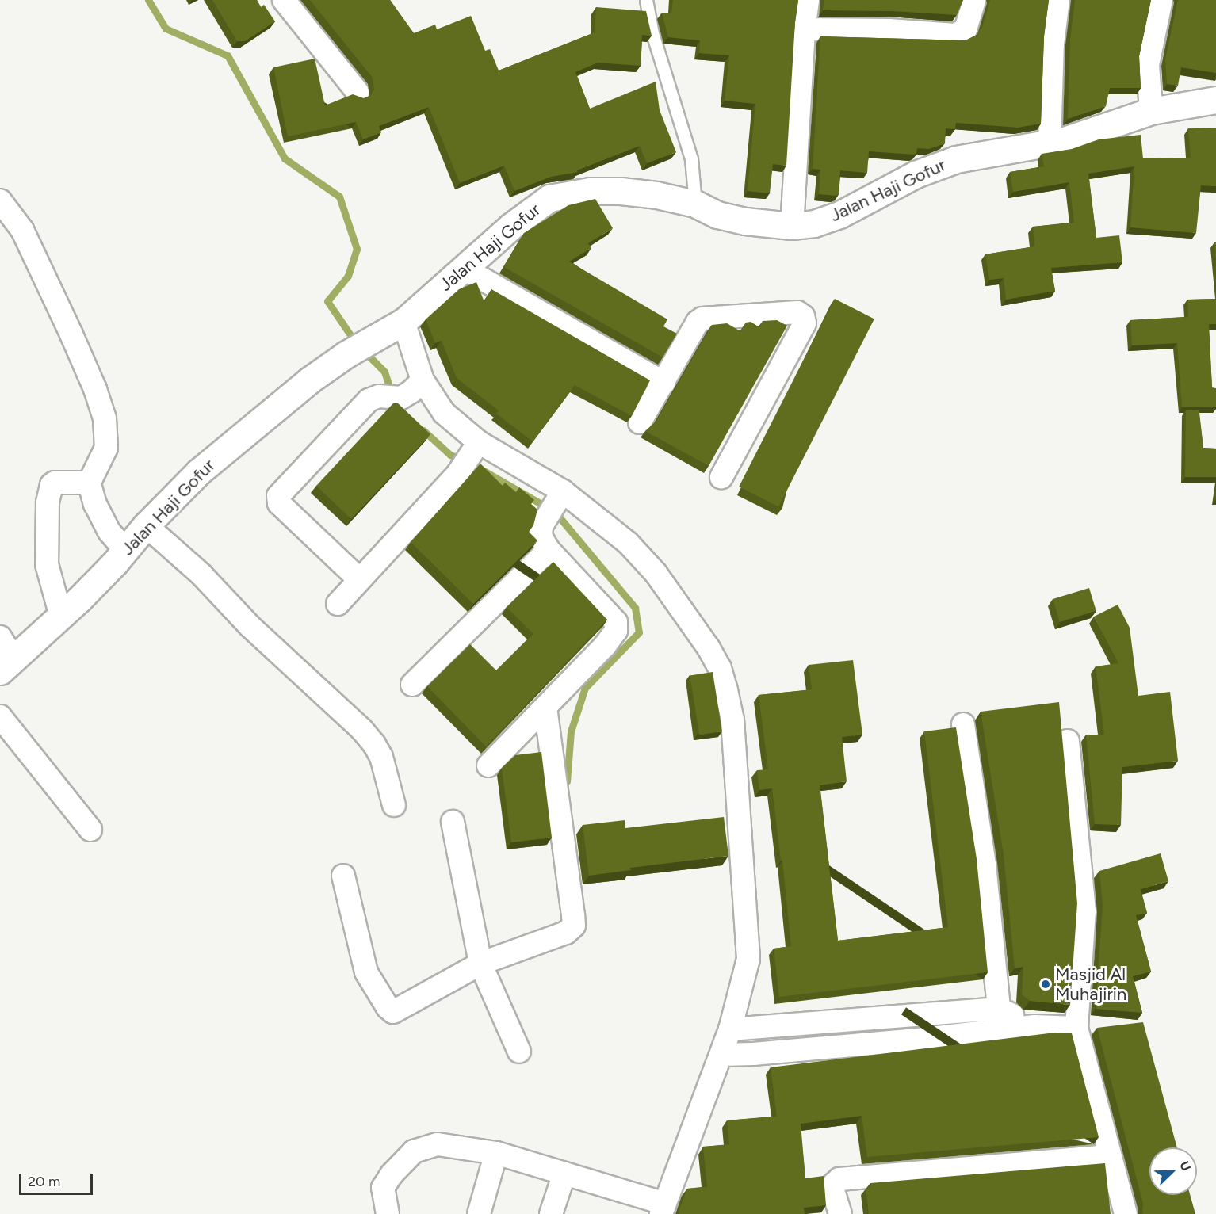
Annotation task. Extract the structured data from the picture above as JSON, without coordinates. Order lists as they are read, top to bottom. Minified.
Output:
{"streets":{"street":["Jalan Haji Gofur"]},"places":["Masjid Al Muhajirin"],"scale_bar":"20 m","north":"top right"}
